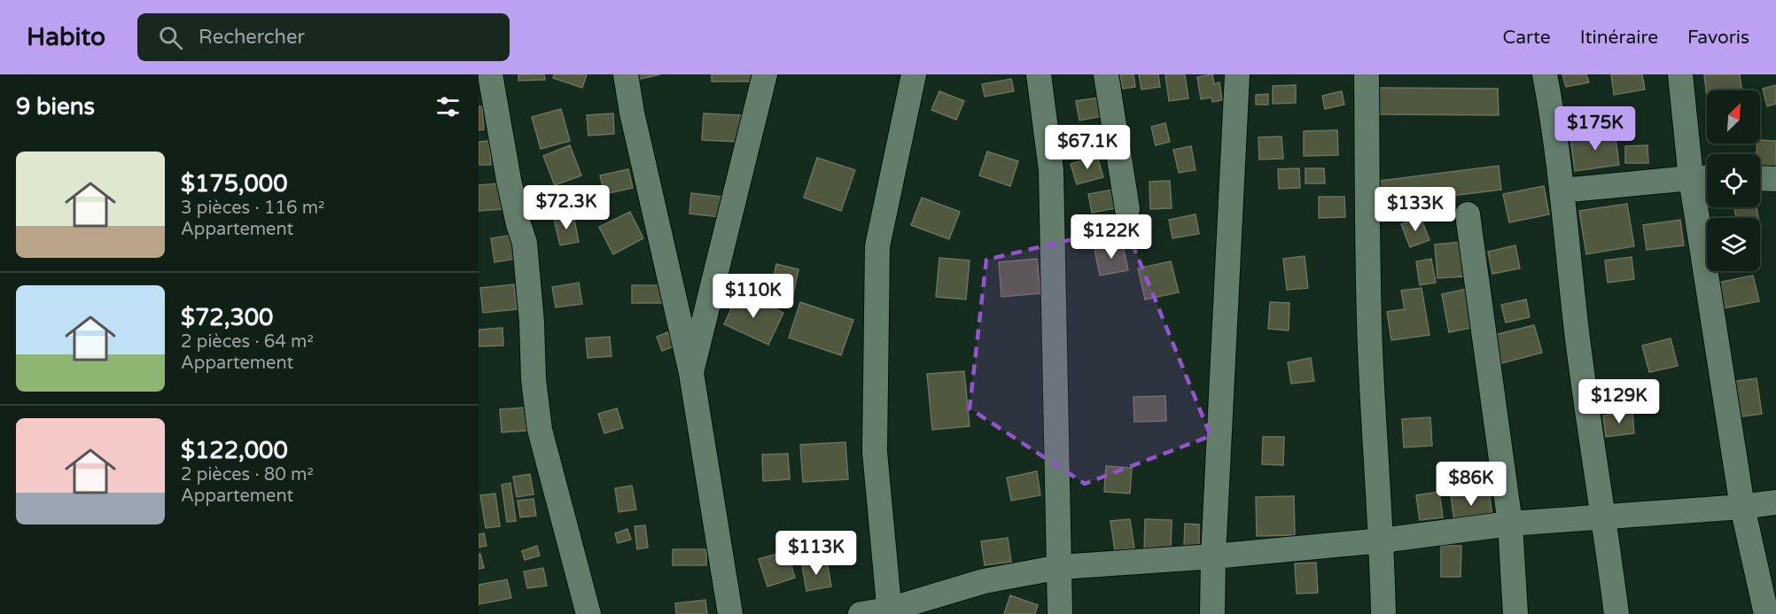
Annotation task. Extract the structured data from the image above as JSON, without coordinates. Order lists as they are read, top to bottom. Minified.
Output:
{"north":"top right","page":{"header":"Habito","search":"Rechercher","nav":["Carte","Itinéraire","Favoris"],"heading":"9 biens","price":["$175K","$67.1K","$72.3K","$133K","$122K","$110K","$129K","$86K","$113K"],"list":[{"name":"$175,000","note":"3 pièces · 116 m² · Appartement"},{"name":"$72,300","note":"2 pièces · 64 m² · Appartement"},{"name":"$122,000","note":"2 pièces · 80 m² · Appartement"}]}}
